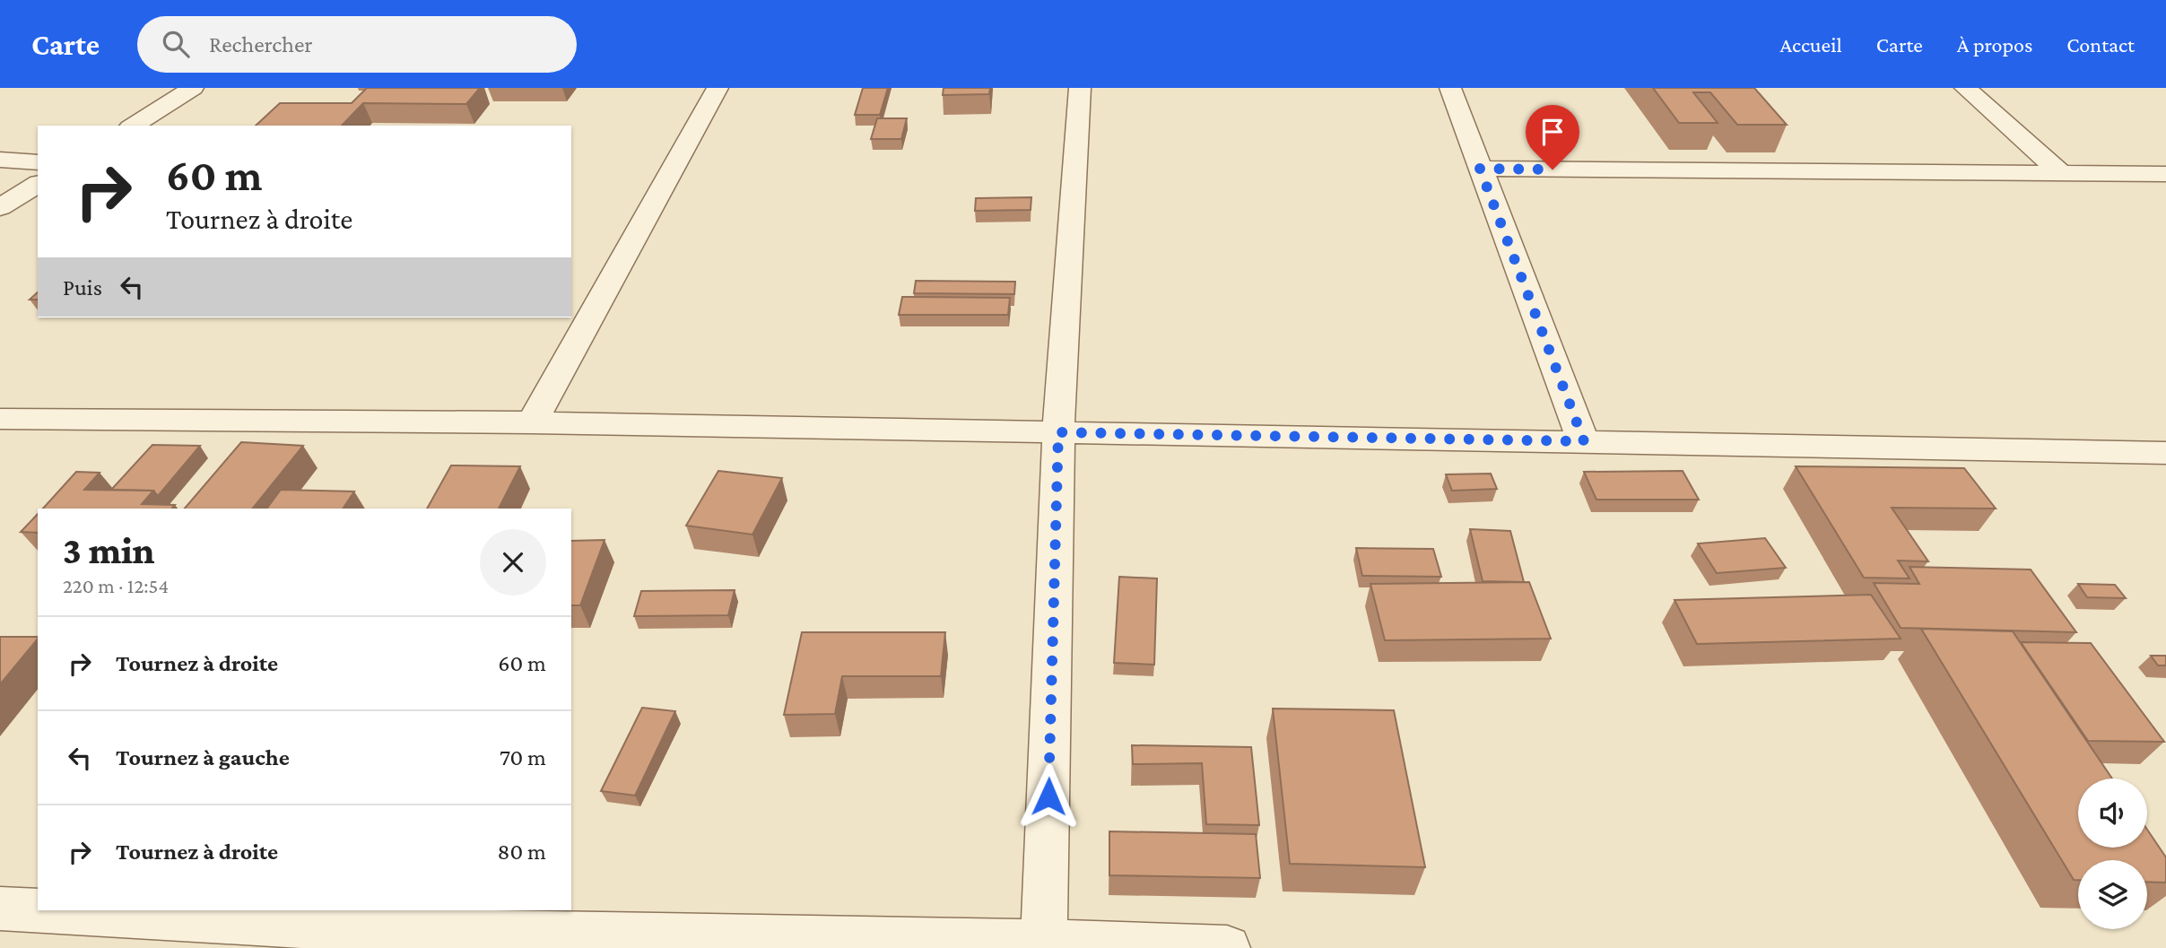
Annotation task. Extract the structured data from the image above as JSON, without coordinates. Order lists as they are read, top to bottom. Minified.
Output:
{"page":{"header":"Carte","search":"Rechercher","nav":["Accueil","Carte","À propos","Contact"],"turn":["60 m","Tournez à droite"],"then":"Puis","heading":["3 min","220 m · 12:54"],"list":[{"name":"Tournez à droite","value":"60 m"},{"name":"Tournez à gauche","value":"70 m"},{"name":"Tournez à droite","value":"80 m"}]}}
